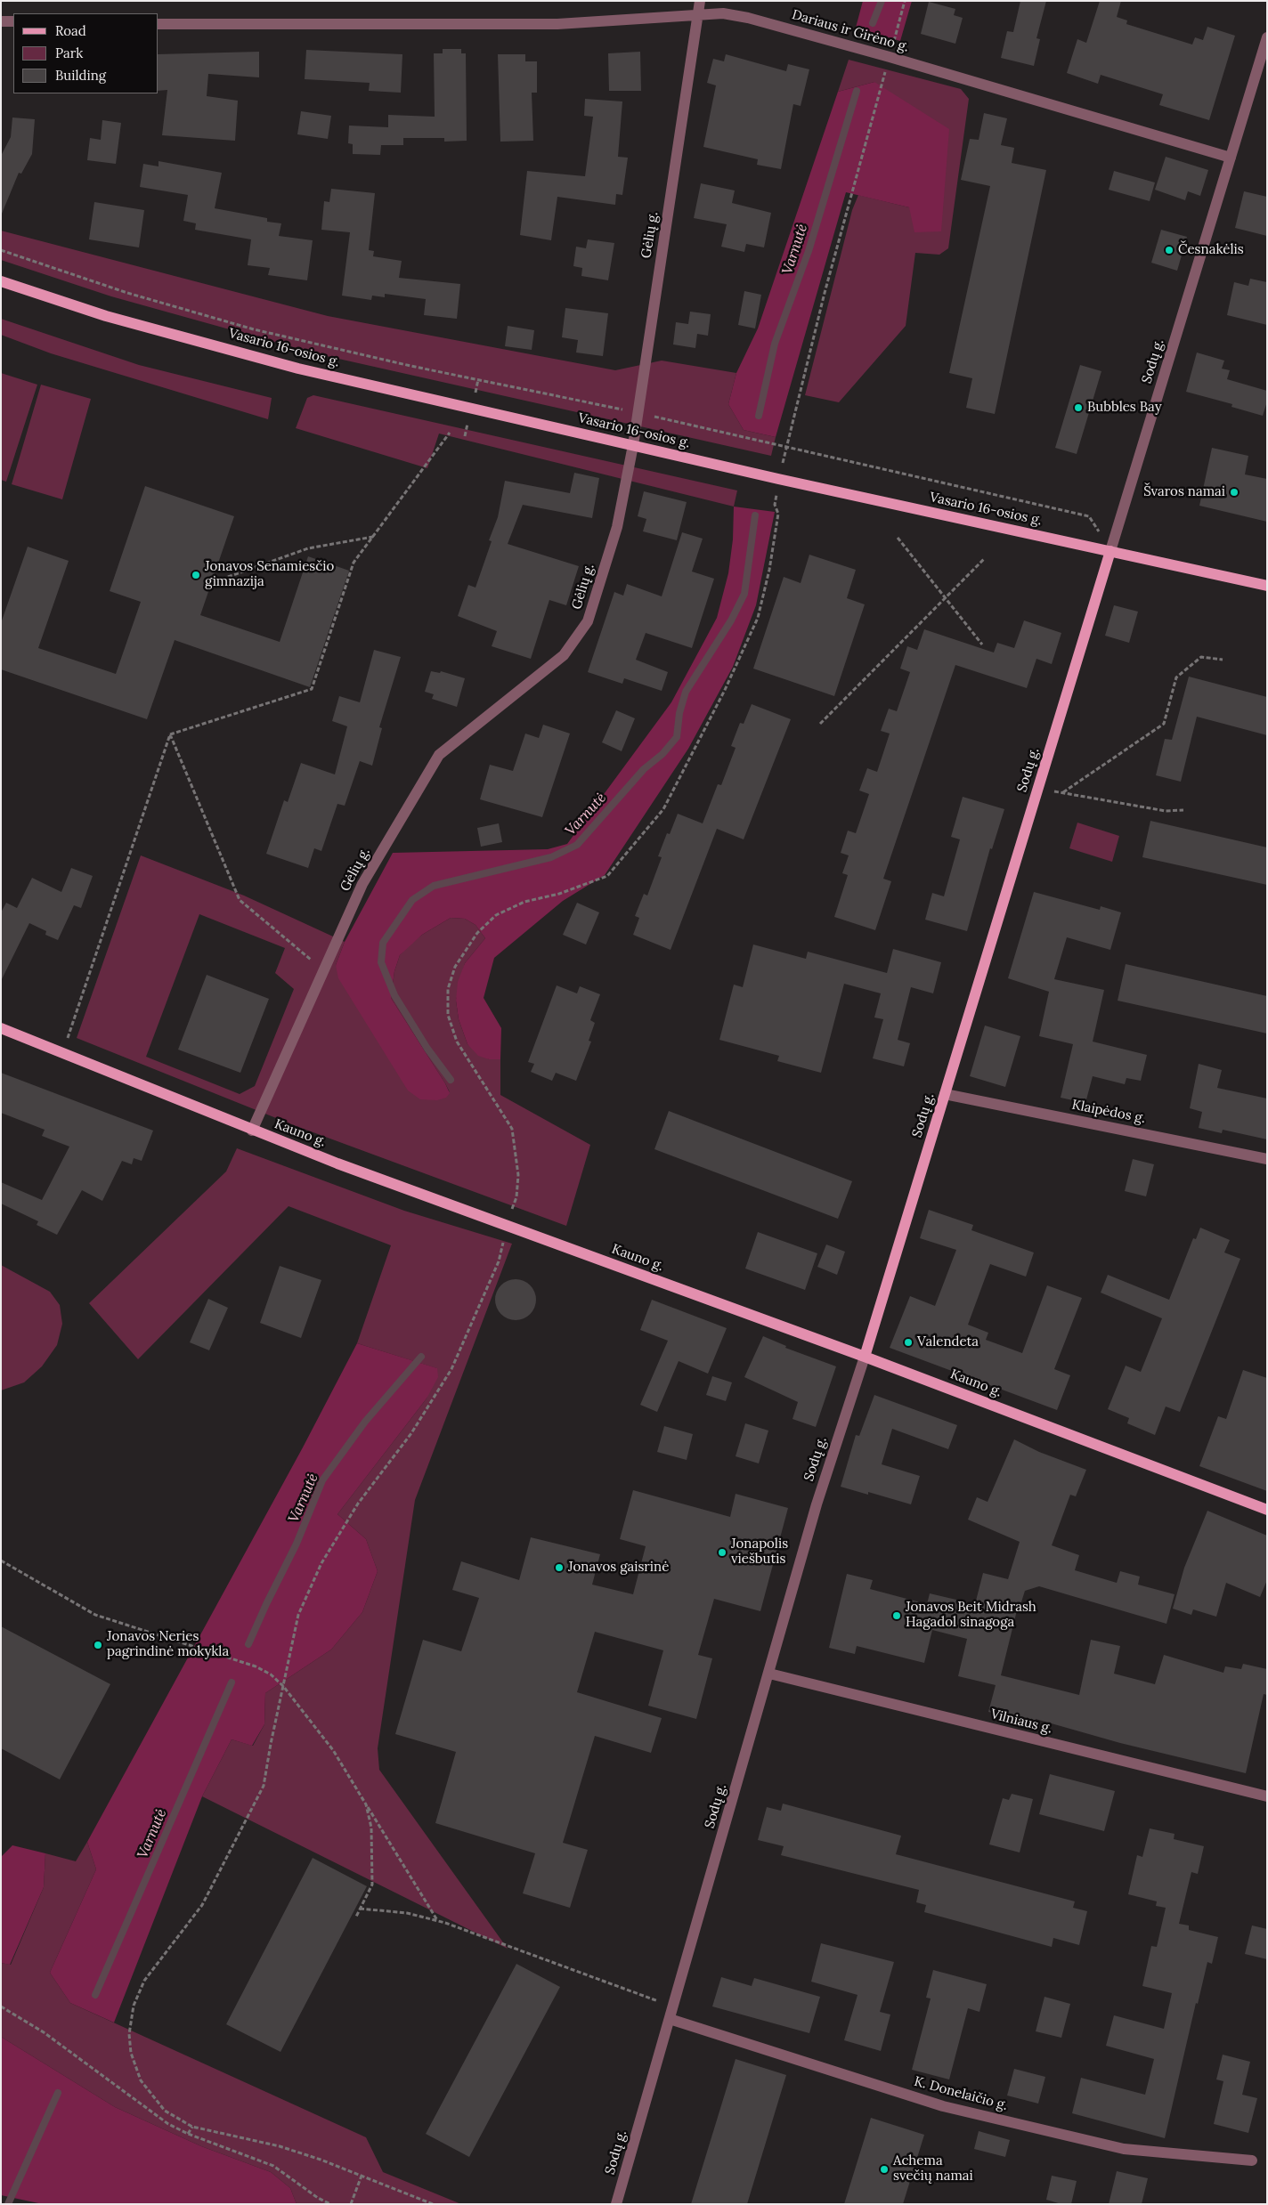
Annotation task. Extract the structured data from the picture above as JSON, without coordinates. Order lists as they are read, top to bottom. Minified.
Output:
{"streets":{"main road":["Vasario 16-osios g.","Sodų g.","Kauno g."],"street":["Dariaus ir Girėno g.","Gėlių g.","Klaipėdos g.","Vilniaus g.","K. Donelaičio g."]},"crossings":[["Dariaus ir Girėno g.","Gėlių g."],["Dariaus ir Girėno g.","Sodų g."],["Gėlių g.","Vasario 16-osios g."],["Gėlių g.","Kauno g."],["Vasario 16-osios g.","Sodų g."],["Sodų g.","Klaipėdos g."],["Sodų g.","Kauno g."],["Sodų g.","Vilniaus g."],["Sodų g.","K. Donelaičio g."]],"water":["Varnutė"],"places":["Česnakėlis","Bubbles Bay","Švaros namai","Jonavos Senamiesčio gimnazija","Valendeta","Jonapolis viešbutis","Jonavos gaisrinė","Jonavos Beit Midrash Hagadol sinagoga","Jonavos Neries pagrindinė mokykla","Achema svečių namai"],"legend":["Road","Park","Building"]}
